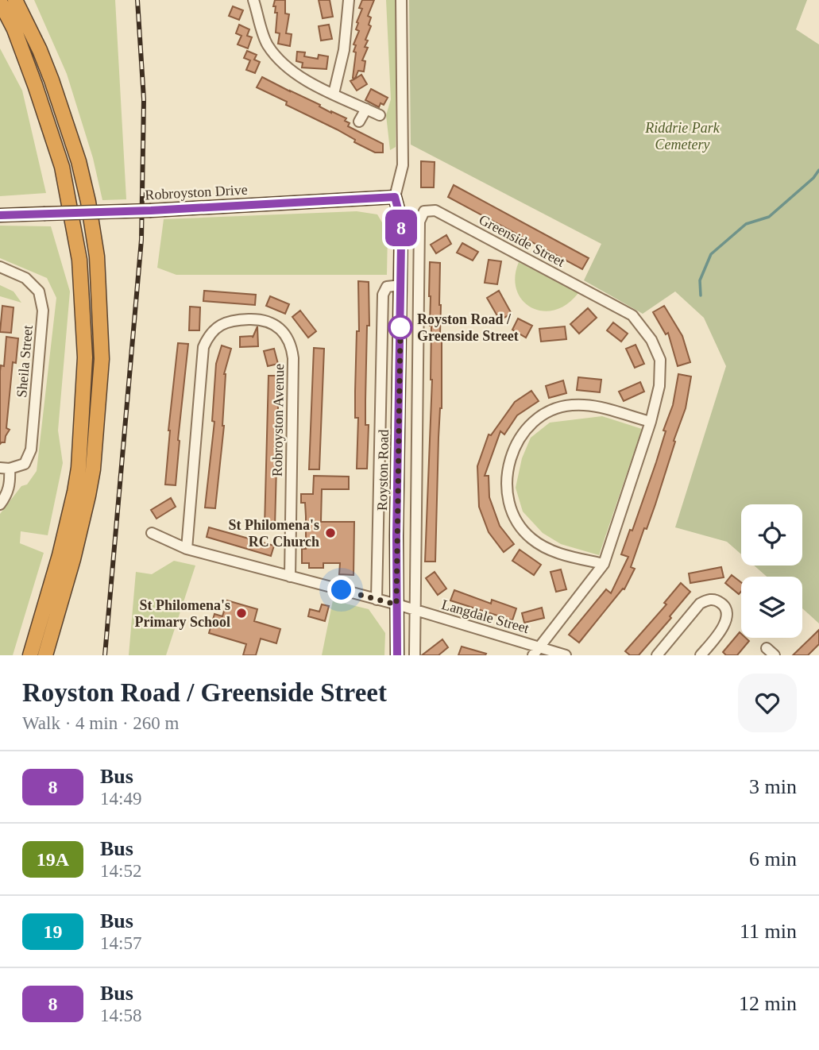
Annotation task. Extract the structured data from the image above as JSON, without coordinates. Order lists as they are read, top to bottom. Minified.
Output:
{"streets":{"main road":["Robroyston Drive","Royston Road"],"street":["Greenside Street","Sheila Street","Robroyston Avenue","Langdale Street"]},"crossings":[["Robroyston Drive","Royston Road"],["Greenside Street","Langdale Street"],["Robroyston Avenue","Langdale Street"],["Royston Road","Langdale Street"]],"parks":["Riddrie Park Cemetery"],"places":["Royston Road / Greenside Street","St Philomena's RC Church","St Philomena's Primary School"],"lines":["bus line 8"],"page":{"on_map":"8","heading":["Royston Road / Greenside Street","Walk · 4 min · 260 m"],"list":[{"mark":"8","name":"Bus","note":"14:49","value":"3 min"},{"mark":"19A","name":"Bus","note":"14:52","value":"6 min"},{"mark":"19","name":"Bus","note":"14:57","value":"11 min"},{"mark":"8","name":"Bus","note":"14:58","value":"12 min"}]}}
